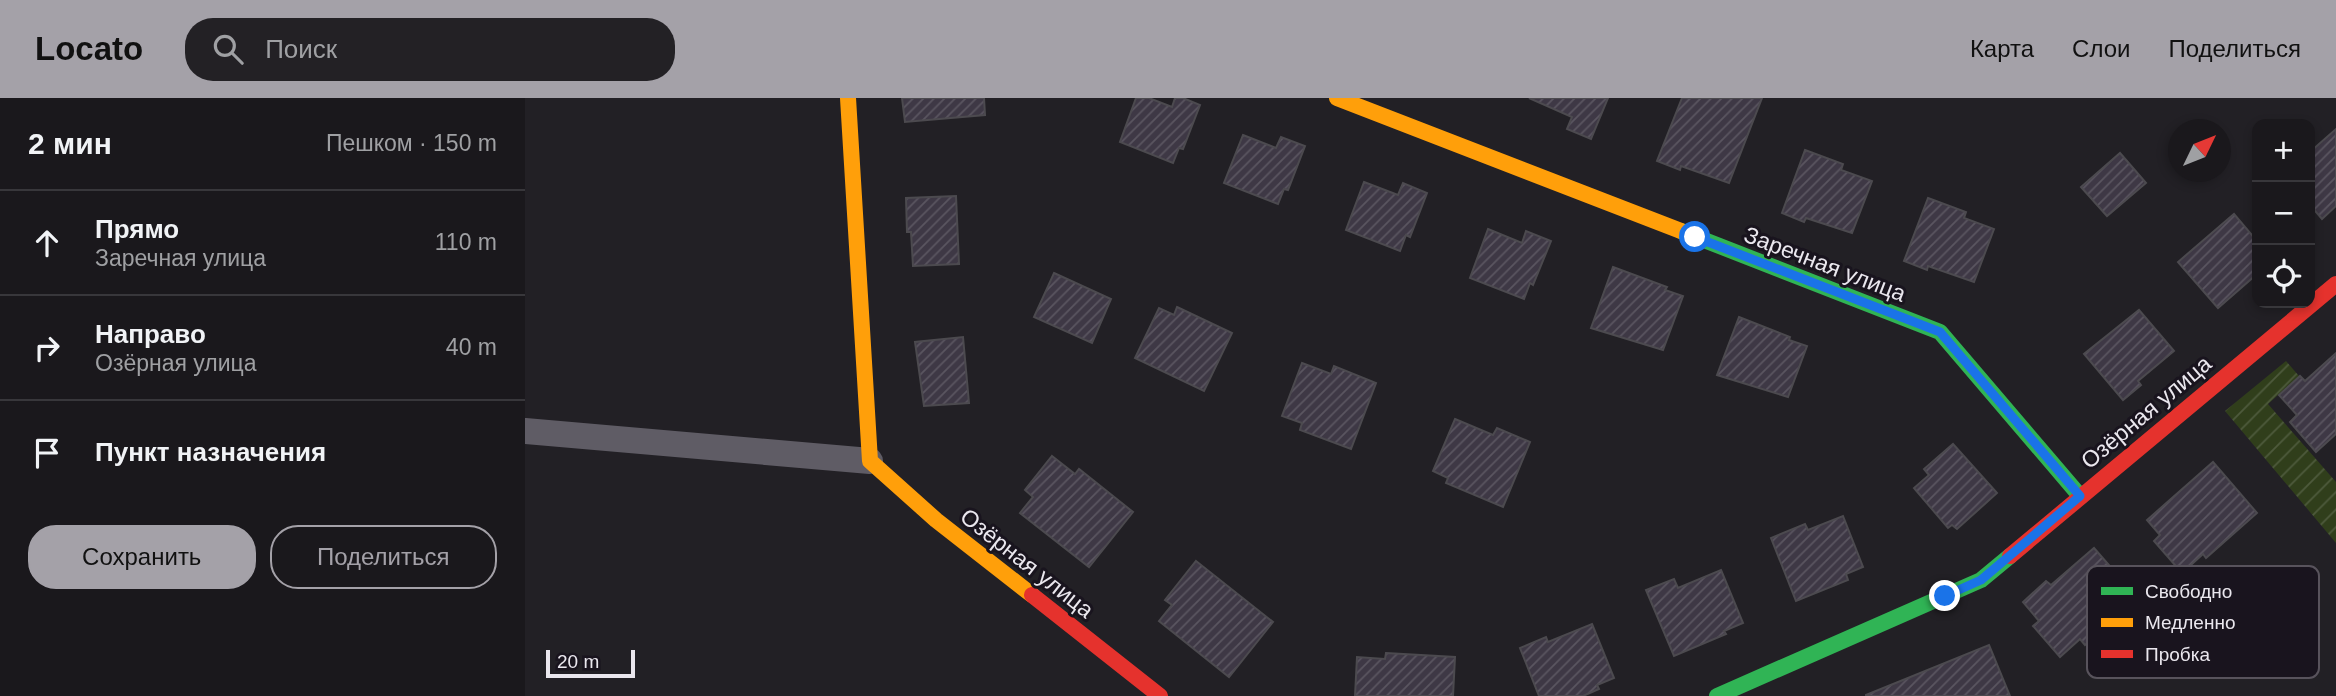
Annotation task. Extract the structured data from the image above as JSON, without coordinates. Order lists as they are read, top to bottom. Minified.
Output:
{"streets":{"street":["Заречная улица","Озёрная улица"]},"crossings":[["Заречная улица","Озёрная улица"]],"legend":["Свободно","Медленно","Пробка"],"scale_bar":"20 m","north":"top right","page":{"header":"Locato","search":"Поиск","nav":["Карта","Слои","Поделиться"],"heading":["2 мин","Пешком · 150 m"],"map_buttons":["+","−"],"list":[["Прямо","Заречная улица","110 m"],["Направо","Озёрная улица","40 m"],"Пункт назначения"],"buttons":["Сохранить","Поделиться"],"scale":"20 m"}}
